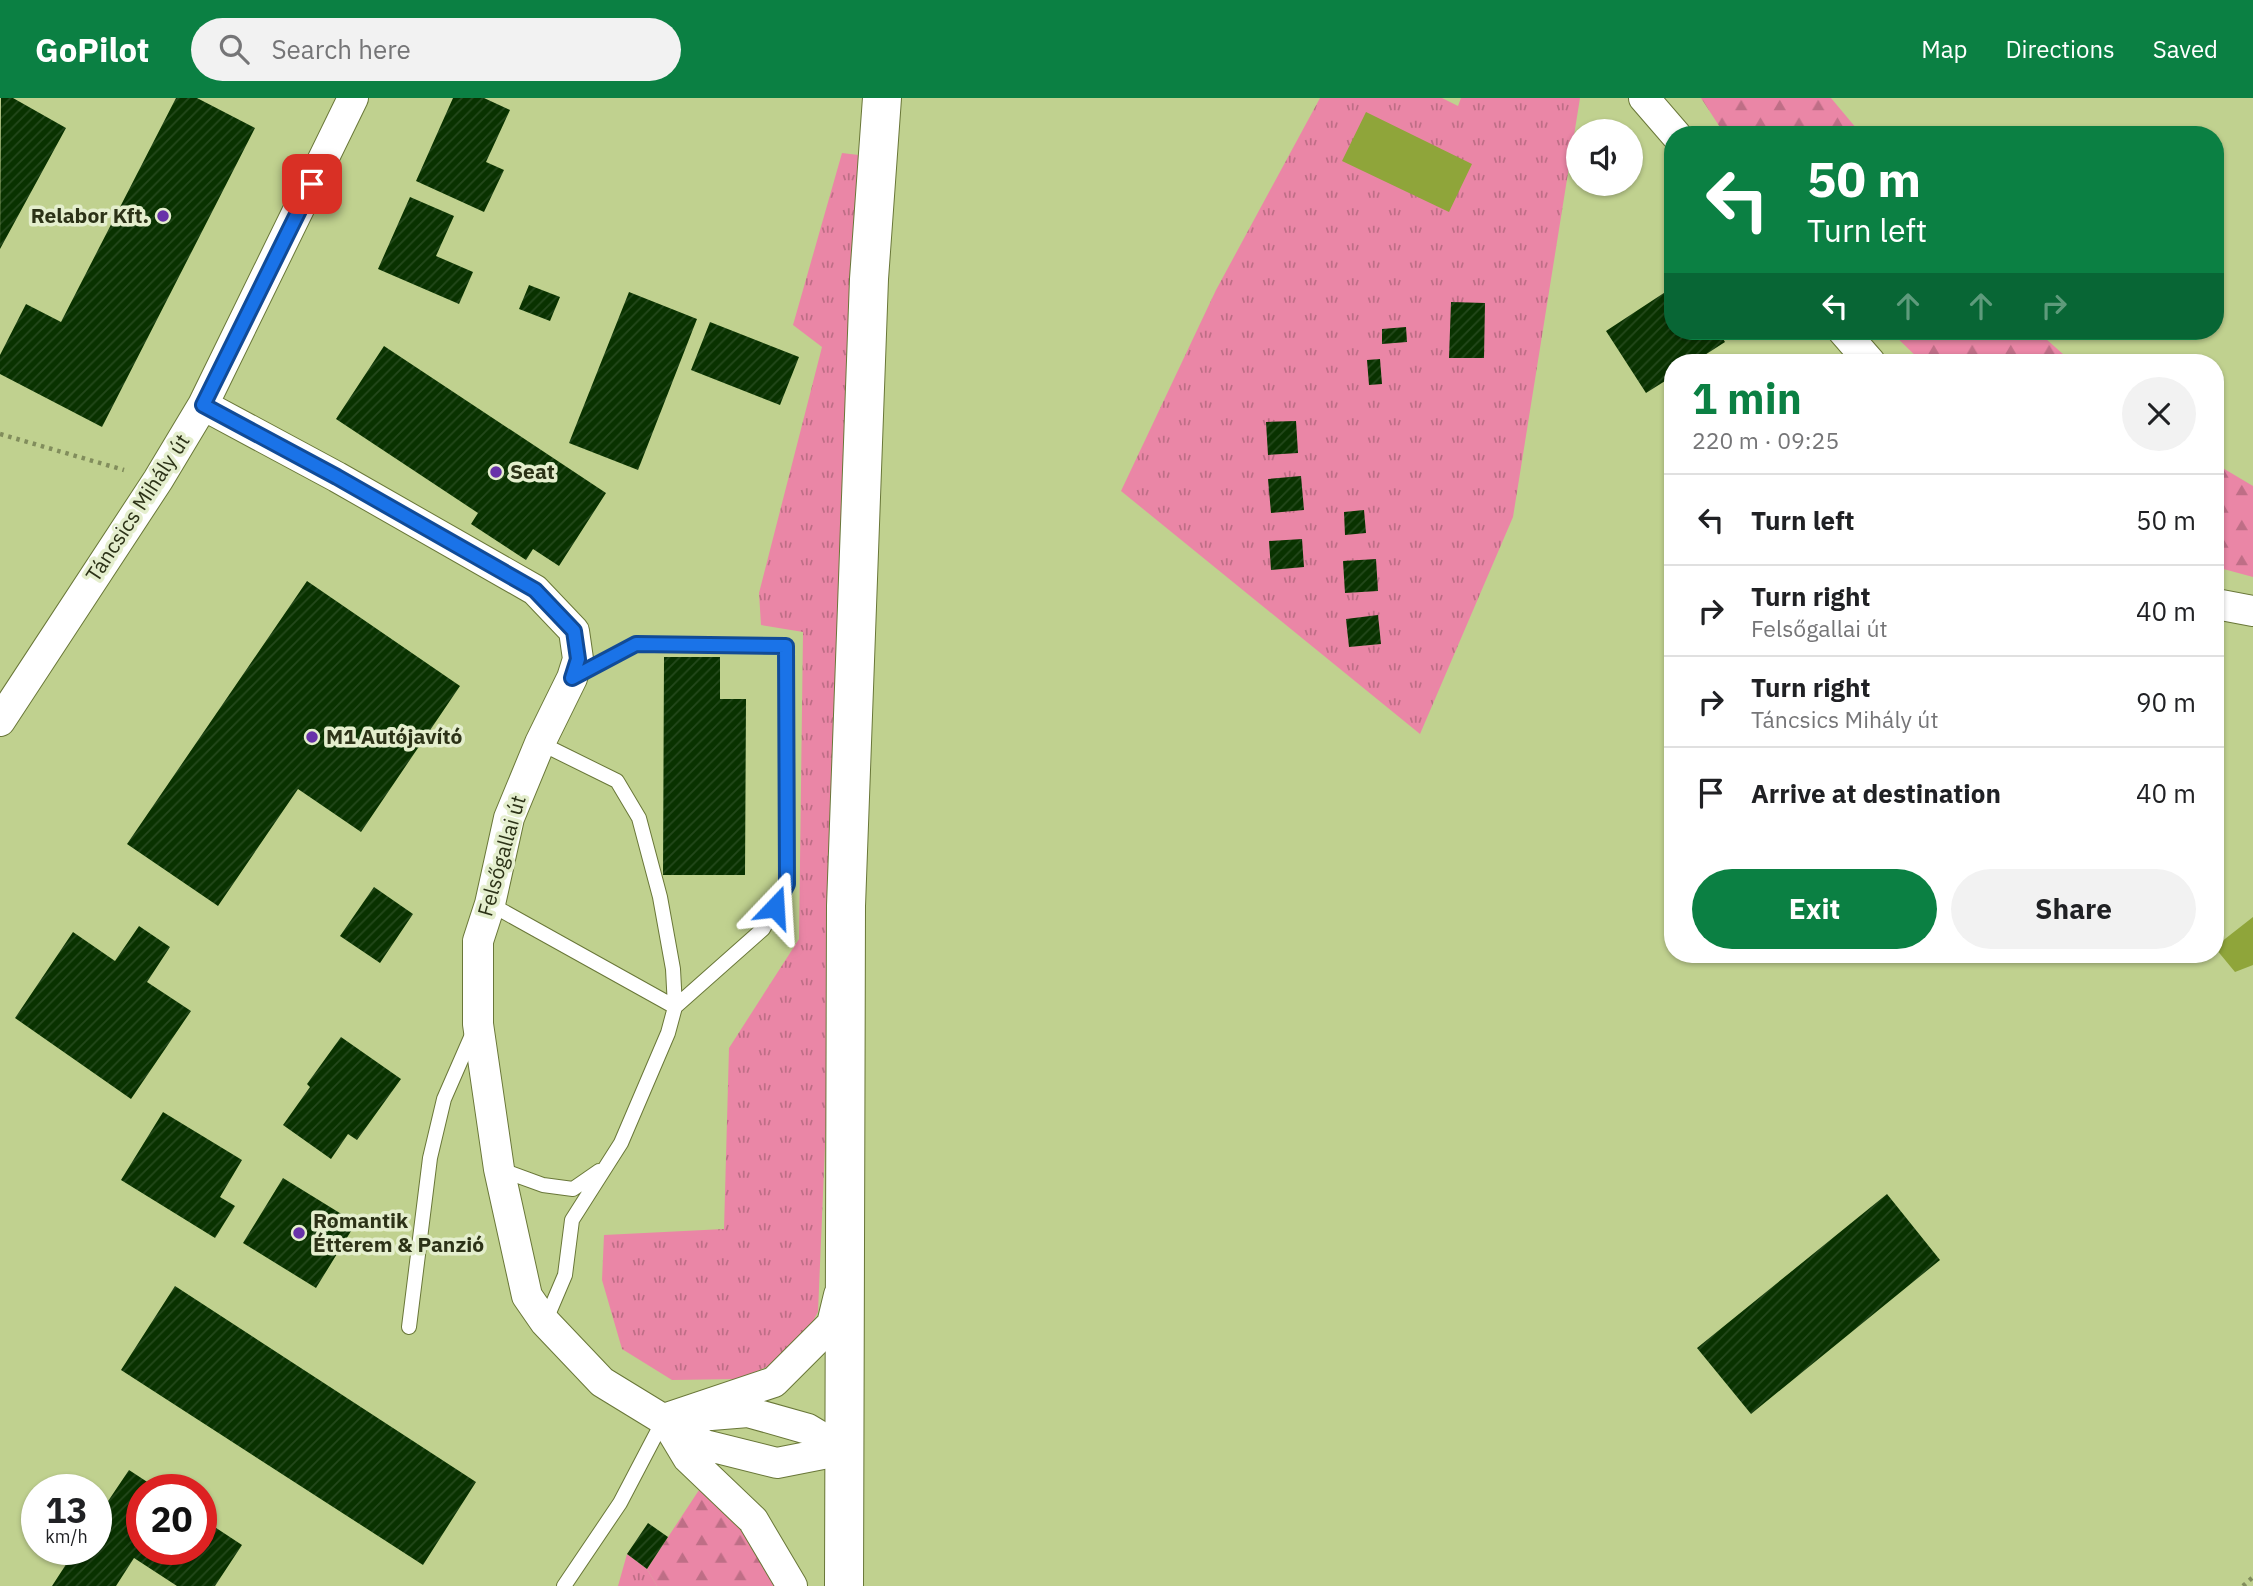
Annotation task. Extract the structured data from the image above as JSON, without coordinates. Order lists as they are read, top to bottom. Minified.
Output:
{"streets":{"street":["Táncsics Mihály út","Felsőgallai út"]},"crossings":[["Táncsics Mihály út","Felsőgallai út"]],"places":["Relabor Kft.","Seat","M1 Autójavító","Romantik Étterem & Panzió"],"page":{"header":"GoPilot","search":"Search here","nav":["Map","Directions","Saved"],"turn":["50 m","Turn left"],"heading":["1 min","220 m · 09:25"],"list":[{"name":"Turn left","value":"50 m"},{"name":"Turn right","note":"Felsőgallai út","value":"40 m"},{"name":"Turn right","note":"Táncsics Mihály út","value":"90 m"},{"name":"Arrive at destination","value":"40 m"}],"buttons":["Exit","Share"],"speed":"13 km/h","limit":"20"}}
